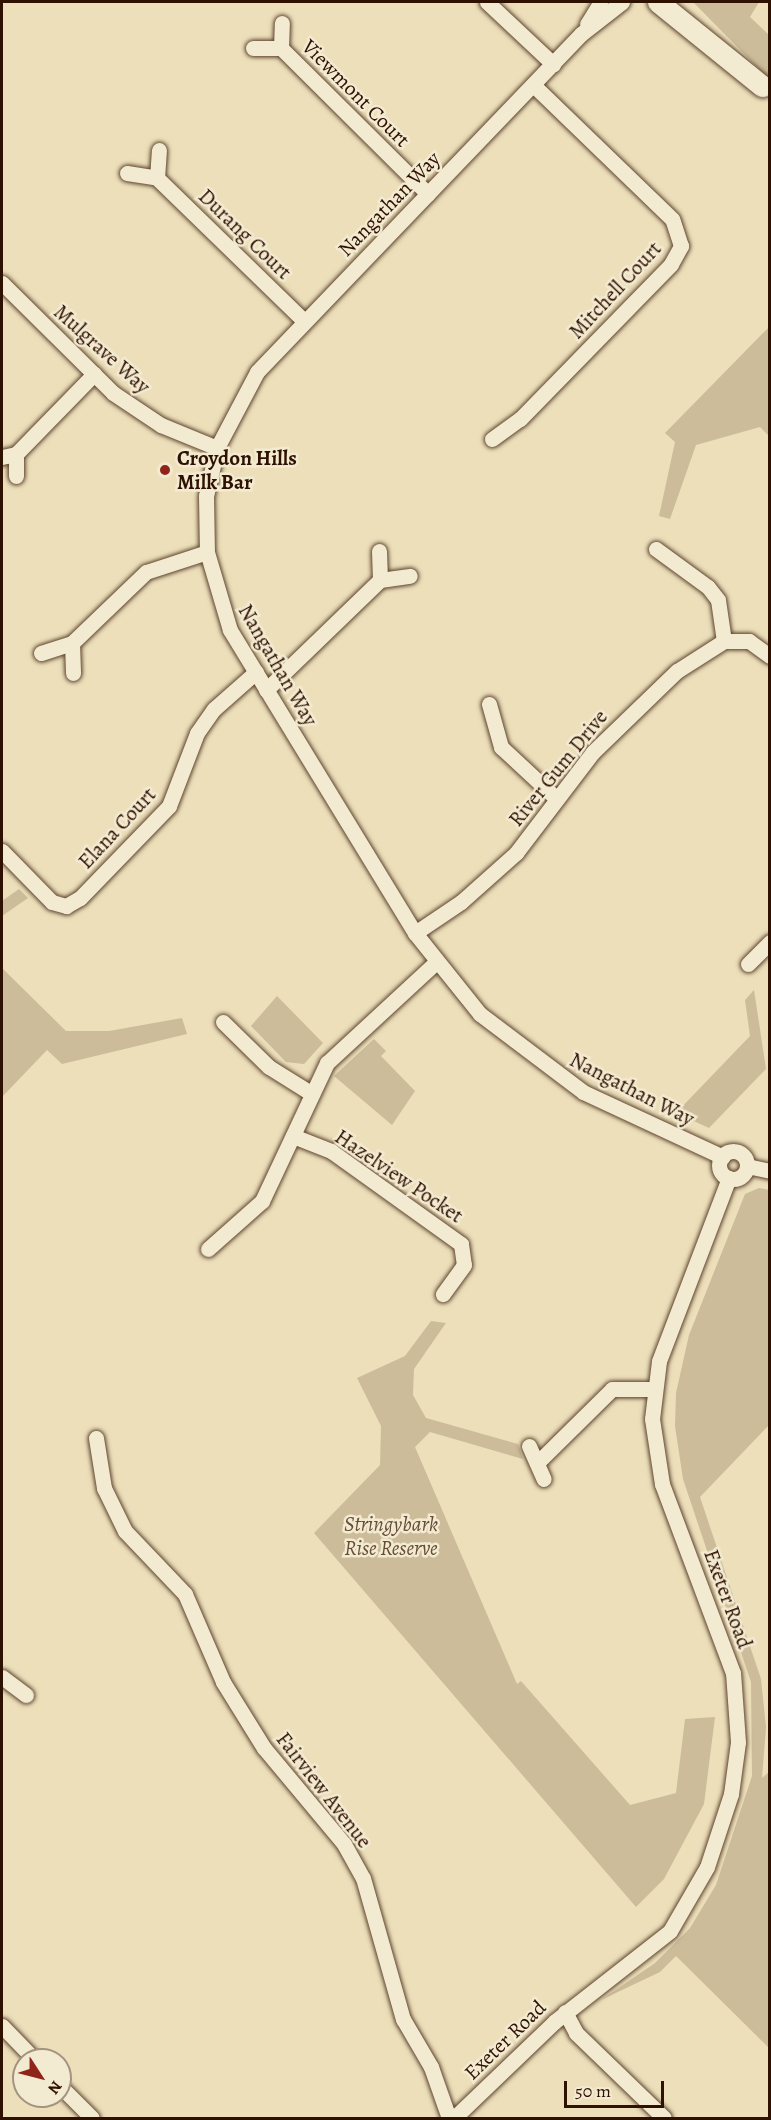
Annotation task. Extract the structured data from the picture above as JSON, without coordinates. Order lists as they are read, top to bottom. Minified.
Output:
{"streets":{"street":["Viewmont Court","Nangathan Way","Durang Court","Mitchell Court","Mulgrave Way","River Gum Drive","Elana Court","Hazelview Pocket","Exeter Road","Fairview Avenue"]},"crossings":[["Viewmont Court","Nangathan Way"],["Nangathan Way","Durang Court"],["Nangathan Way","Mitchell Court"],["Nangathan Way","Mulgrave Way"],["Nangathan Way","River Gum Drive"],["Nangathan Way","Elana Court"],["Nangathan Way","Exeter Road"]],"parks":["Stringybark Rise Reserve"],"places":["Croydon Hills Milk Bar"],"scale_bar":"50 m","north":"bottom right"}
